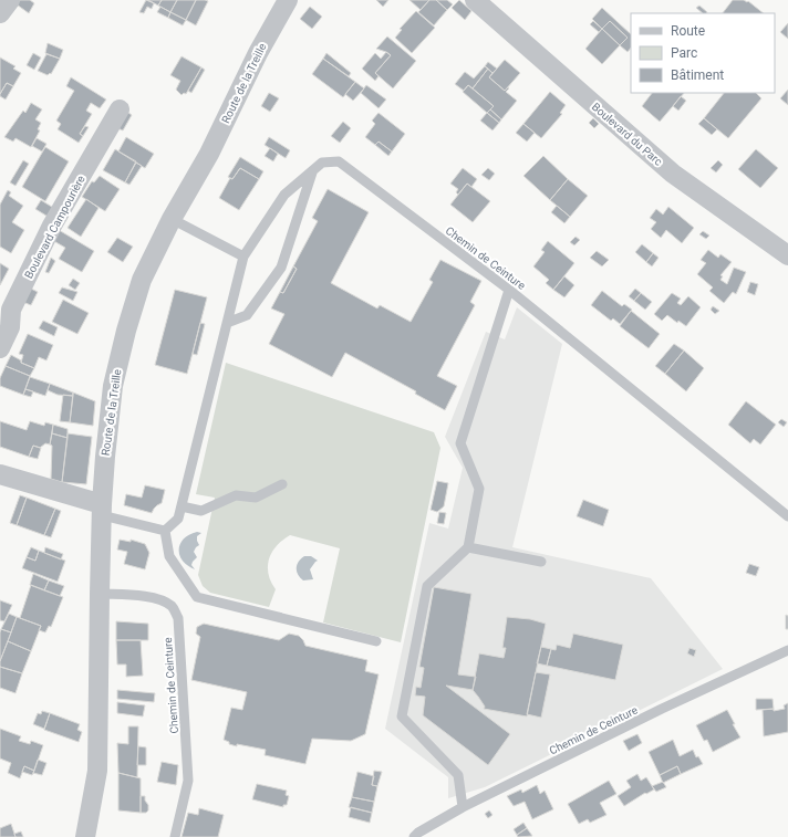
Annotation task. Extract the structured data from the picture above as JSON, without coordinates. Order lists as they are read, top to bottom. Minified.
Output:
{"streets":{"street":["Route de la Treille","Boulevard du Parc","Boulevard Campourière"],"lane":["Chemin de Ceinture"]},"crossings":[["Route de la Treille","Chemin de Ceinture"]],"legend":["Route","Parc","Bâtiment"]}
